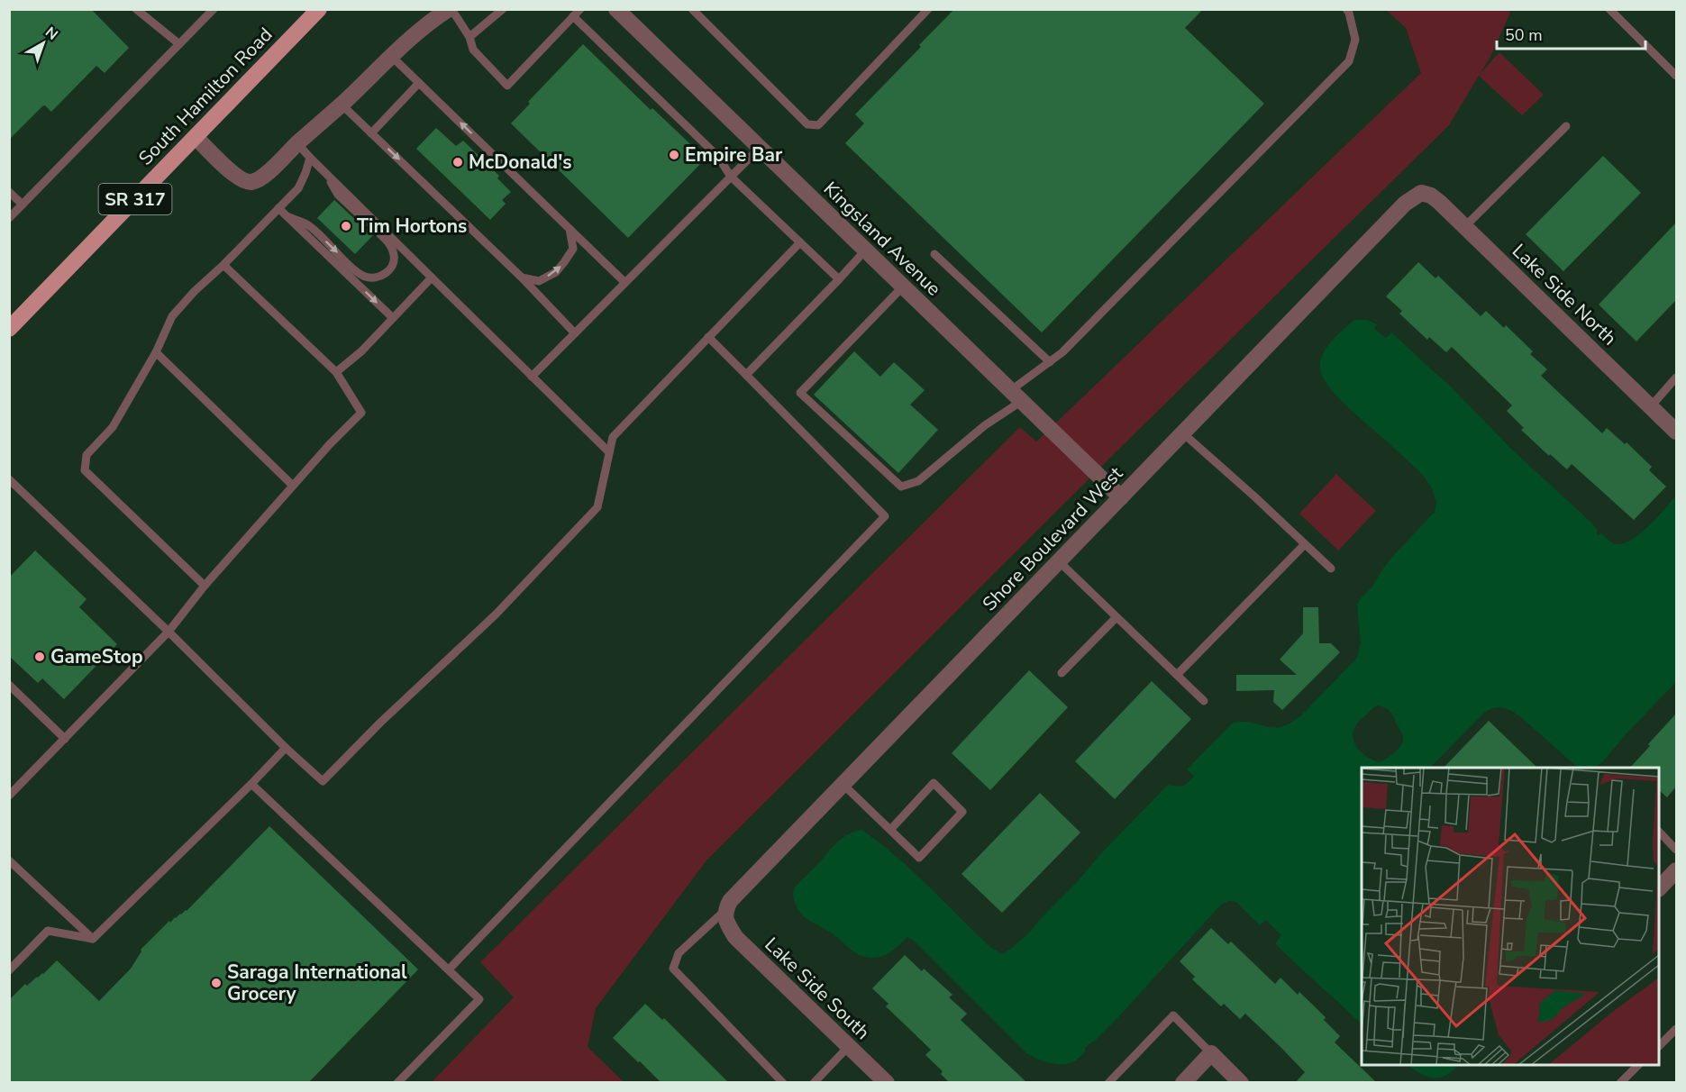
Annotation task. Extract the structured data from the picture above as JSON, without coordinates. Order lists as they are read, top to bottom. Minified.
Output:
{"streets":{"main road":["South Hamilton Road","SR 317"],"street":["Kingsland Avenue","Lake Side North","Shore Boulevard West","Lake Side South"]},"crossings":[["Kingsland Avenue","Shore Boulevard West"],["Lake Side North","Shore Boulevard West"],["Shore Boulevard West","Lake Side South"]],"places":["Empire Bar","McDonald's","Tim Hortons","GameStop","Saraga International Grocery"],"scale_bar":"50 m","north":"top right"}
